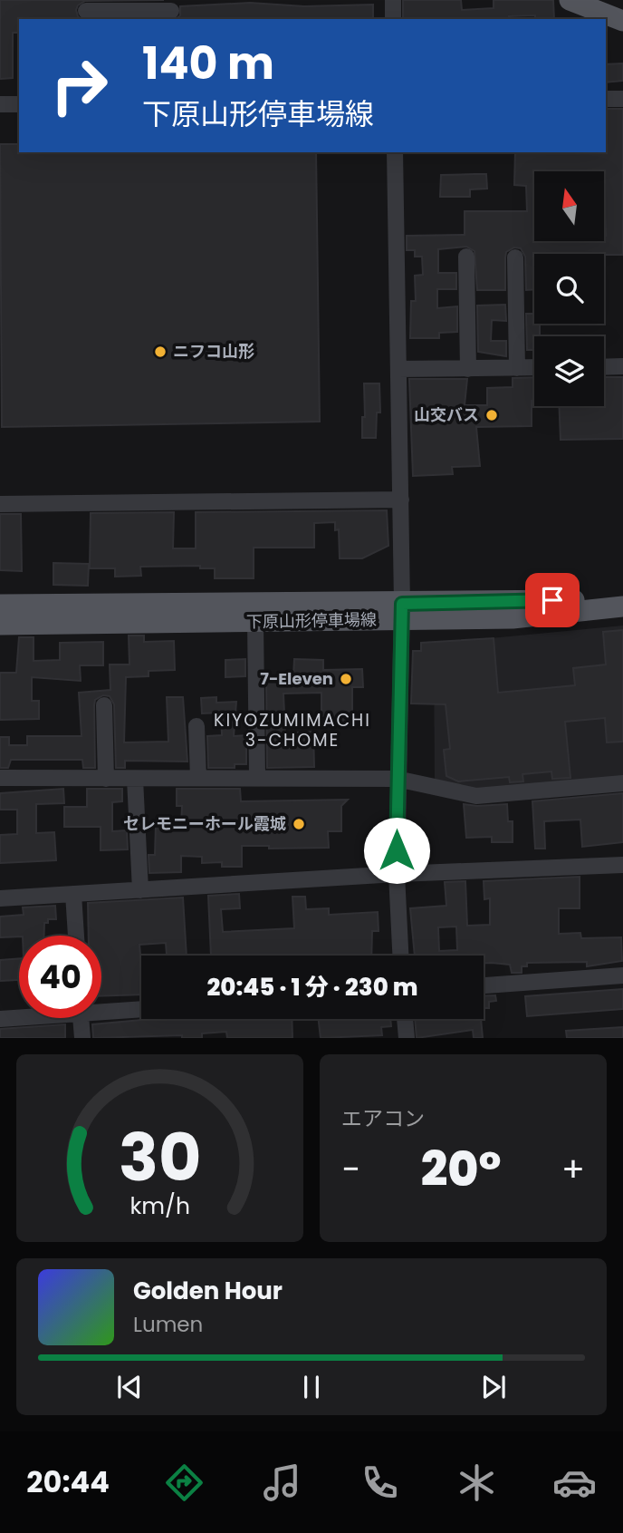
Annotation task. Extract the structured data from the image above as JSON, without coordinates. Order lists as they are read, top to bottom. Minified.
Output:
{"streets":{"main road":["下原山形停車場線"]},"districts":["KIYOZUMIMACHI 3-CHOME"],"places":["ニフコ山形","山交バス","7-Eleven","セレモニーホール霞城"],"north":"top","page":{"turn":["140 m","下原山形停車場線"],"limit":"40","trip":"20:45 · 1 分 · 230 m","tile":"エアコン","heat":["−","20°","+"],"song":["Golden Hour","Lumen"],"tabs":"20:44","gauge":["30","km/h"]}}
